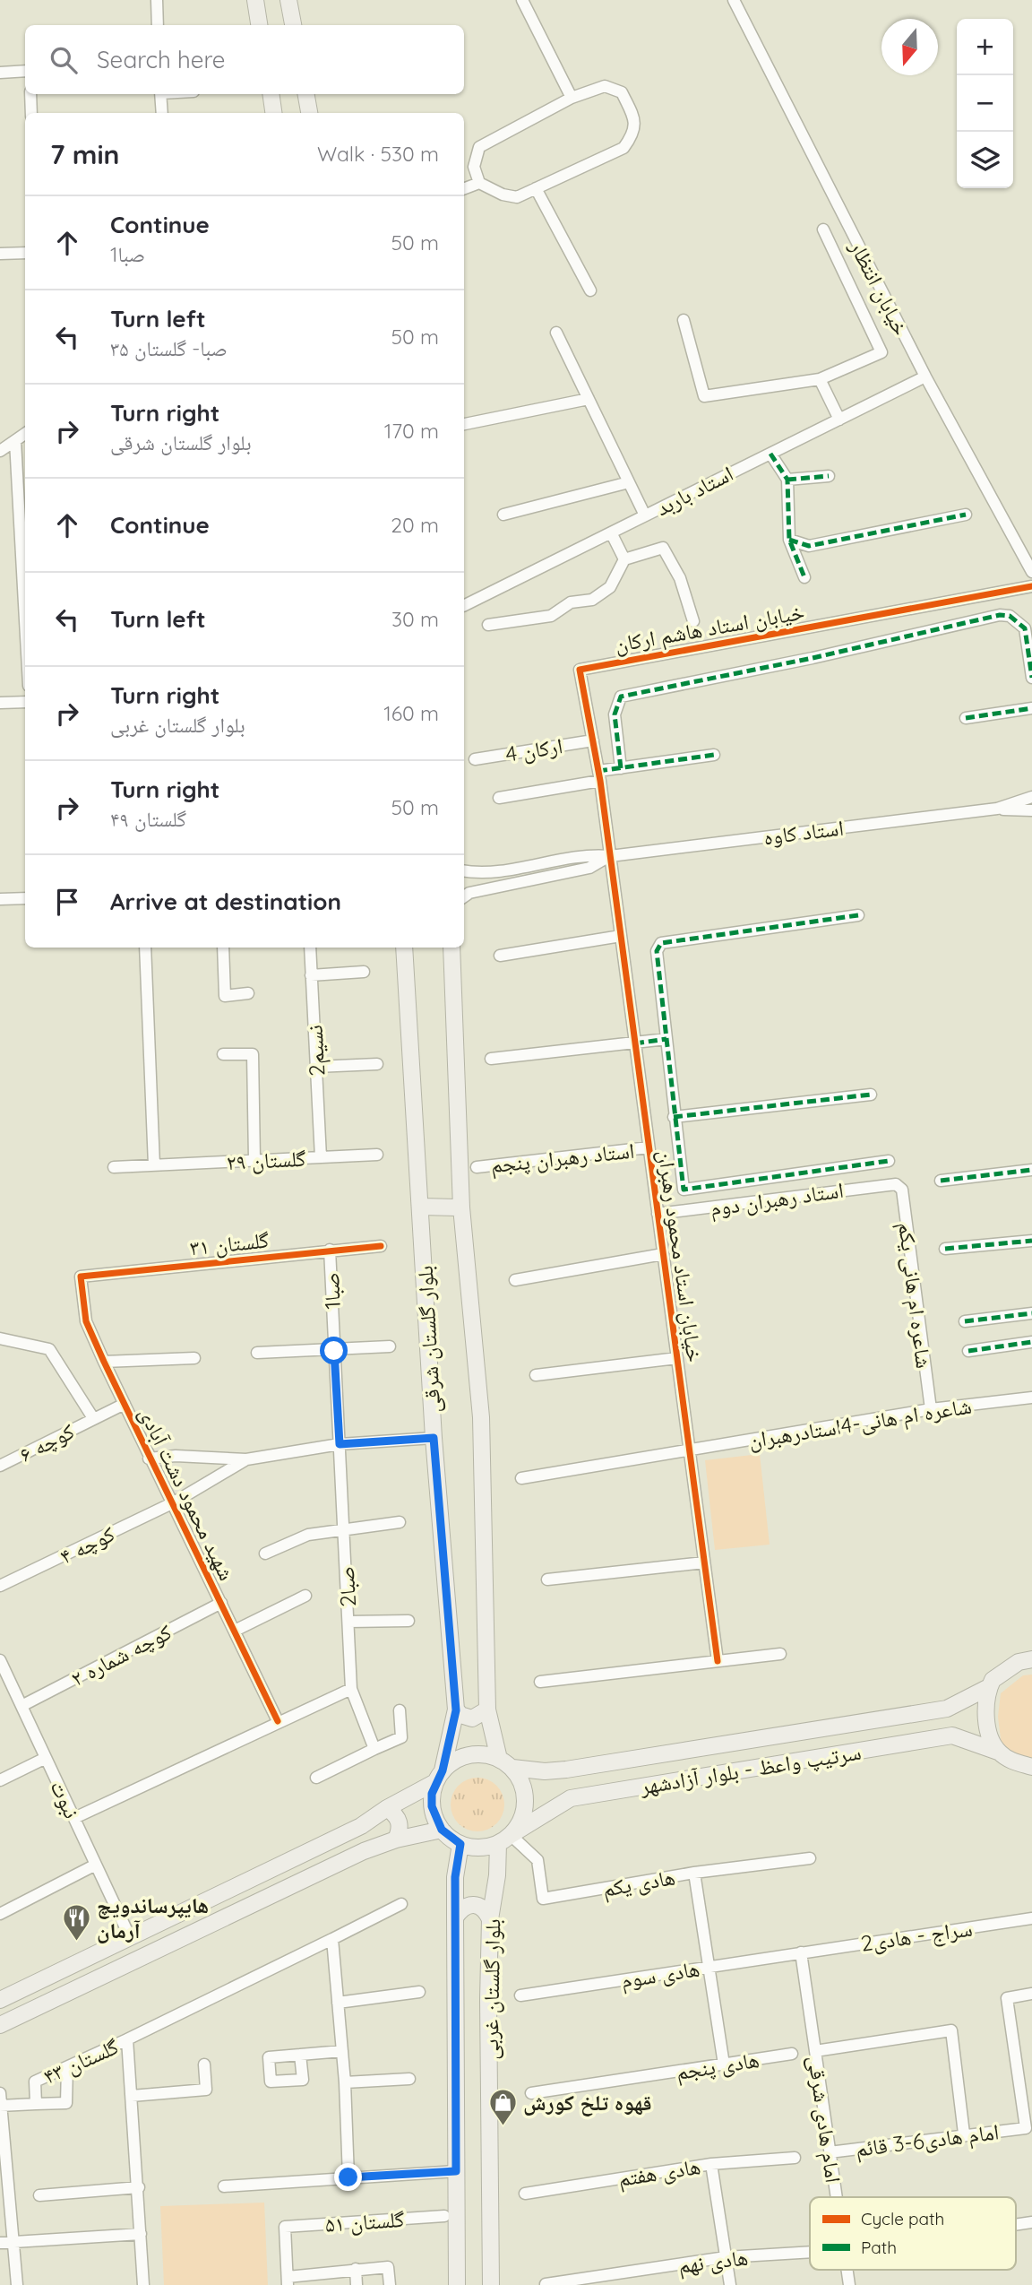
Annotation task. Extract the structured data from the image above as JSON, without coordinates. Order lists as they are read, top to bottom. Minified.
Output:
{"streets":{"main road":["بلوار گلستان شرقی","سرتیپ واعظ - بلوار آزادشهر","بلوار گلستان غربی"],"street":["خیابان انتظار","استاد باربد","خیابان استاد هاشم ارکان","ارکان 4","استاد کاوه","نسیم2","استاد رهبران پنجم","گلستان ۲۹","استاد رهبران دوم","گلستان ۳۱","خیابان استاد محمود رهبران","صبا1","شاعره ام هانی یکم","شاعره ام هانی-4استادرهبران","کوچه ۶","شهید محمود دشت آبادی","کوچه ۴","صبا2","کوچه شماره ۲","نبوت","هادی یکم","سراج - هادی2","هادی سوم","گلستان ۴۳","هادی پنجم","امام هادی شرقی","امام هادی6-3 قائم","هادی هفتم","گلستان ۵۱","هادی نهم"]},"crossings":[["خیابان انتظار","استاد باربد"],["خیابان استاد هاشم ارکان","ارکان 4"],["خیابان استاد هاشم ارکان","استاد کاوه"],["خیابان استاد هاشم ارکان","خیابان استاد محمود رهبران"],["استاد کاوه","خیابان استاد محمود رهبران"],["نسیم2","گلستان ۲۹"],["استاد رهبران پنجم","خیابان استاد محمود رهبران"],["استاد رهبران دوم","خیابان استاد محمود رهبران"],["استاد رهبران دوم","شاعره ام هانی یکم"],["گلستان ۳۱","صبا1"],["گلستان ۳۱","شهید محمود دشت آبادی"],["خیابان استاد محمود رهبران","شاعره ام هانی-4استادرهبران"],["صبا1","صبا2"],["شاعره ام هانی یکم","شاعره ام هانی-4استادرهبران"],["بلوار گلستان شرقی","سرتیپ واعظ - بلوار آزادشهر"],["بلوار گلستان شرقی","هادی یکم"],["بلوار گلستان شرقی","بلوار گلستان غربی"],["کوچه ۶","شهید محمود دشت آبادی"],["شهید محمود دشت آبادی","کوچه ۴"],["شهید محمود دشت آبادی","کوچه شماره ۲"],["کوچه شماره ۲","نبوت"],["سرتیپ واعظ - بلوار آزادشهر","هادی یکم"],["سرتیپ واعظ - بلوار آزادشهر","بلوار گلستان غربی"],["هادی یکم","بلوار گلستان غربی"],["سراج - هادی2","هادی سوم"],["سراج - هادی2","امام هادی شرقی"],["هادی سوم","امام هادی شرقی"],["امام هادی شرقی","امام هادی6-3 قائم"]],"places":{"restaurant":["هایپرساندویچ آرمان"],"shop":["قهوه تلخ کورش"]},"legend":["Cycle path","Path"],"north":"bottom","page":{"map_buttons":["+","−"],"search":"Search here","heading":["7 min","Walk · 530 m"],"list":[["Continue","صبا1","50 m"],["Turn left","صبا- گلستان ۳۵","50 m"],["Turn right","بلوار گلستان شرقی","170 m"],["Continue","20 m"],["Turn left","30 m"],["Turn right","بلوار گلستان غربی","160 m"],["Turn right","گلستان ۴۹","50 m"],"Arrive at destination"]}}
